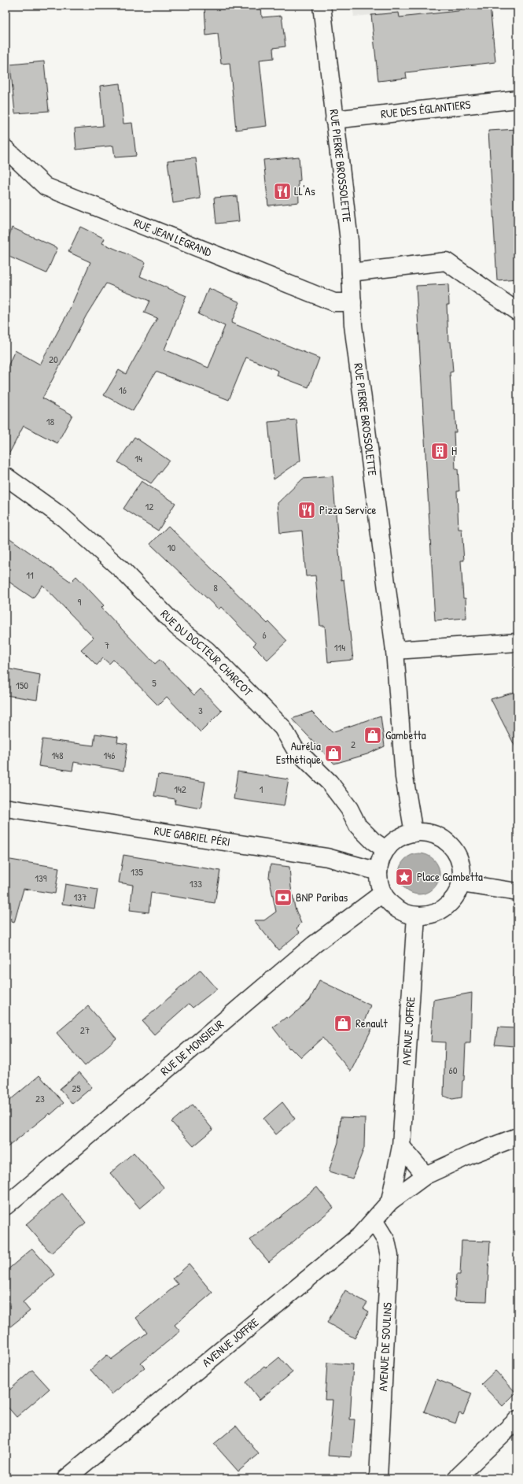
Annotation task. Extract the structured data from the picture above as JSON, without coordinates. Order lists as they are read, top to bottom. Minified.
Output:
{"streets":{"street":["RUE DES ÉGLANTIERS","RUE PIERRE BROSSOLETTE","RUE JEAN LEGRAND","RUE DU DOCTEUR CHARCOT","RUE GABRIEL PÉRI","AVENUE JOFFRE","RUE DE MONSIEUR","AVENUE DE SOULINS"]},"crossings":[["RUE DES ÉGLANTIERS","RUE PIERRE BROSSOLETTE"],["RUE PIERRE BROSSOLETTE","RUE JEAN LEGRAND"],["RUE PIERRE BROSSOLETTE","RUE DU DOCTEUR CHARCOT"],["RUE PIERRE BROSSOLETTE","RUE GABRIEL PÉRI"],["RUE PIERRE BROSSOLETTE","AVENUE JOFFRE"],["RUE PIERRE BROSSOLETTE","RUE DE MONSIEUR"],["RUE DU DOCTEUR CHARCOT","RUE GABRIEL PÉRI"],["RUE DU DOCTEUR CHARCOT","AVENUE JOFFRE"],["RUE DU DOCTEUR CHARCOT","RUE DE MONSIEUR"],["RUE GABRIEL PÉRI","AVENUE JOFFRE"],["RUE GABRIEL PÉRI","RUE DE MONSIEUR"],["AVENUE JOFFRE","RUE DE MONSIEUR"],["AVENUE JOFFRE","AVENUE DE SOULINS"]],"places":{"restaurant":["LL'As","Pizza Service"],"building":["H"],"shop":["Gambetta","Aurélia Esthétique","Renault"],"place":["Place Gambetta"],"bank":["BNP Paribas"]},"house_numbers":["20","16","18","14","12","10","11","8","9","6","7","114","5","150","3","2","148","146","142","1","135","139","133","137","27","60","25","23"]}
